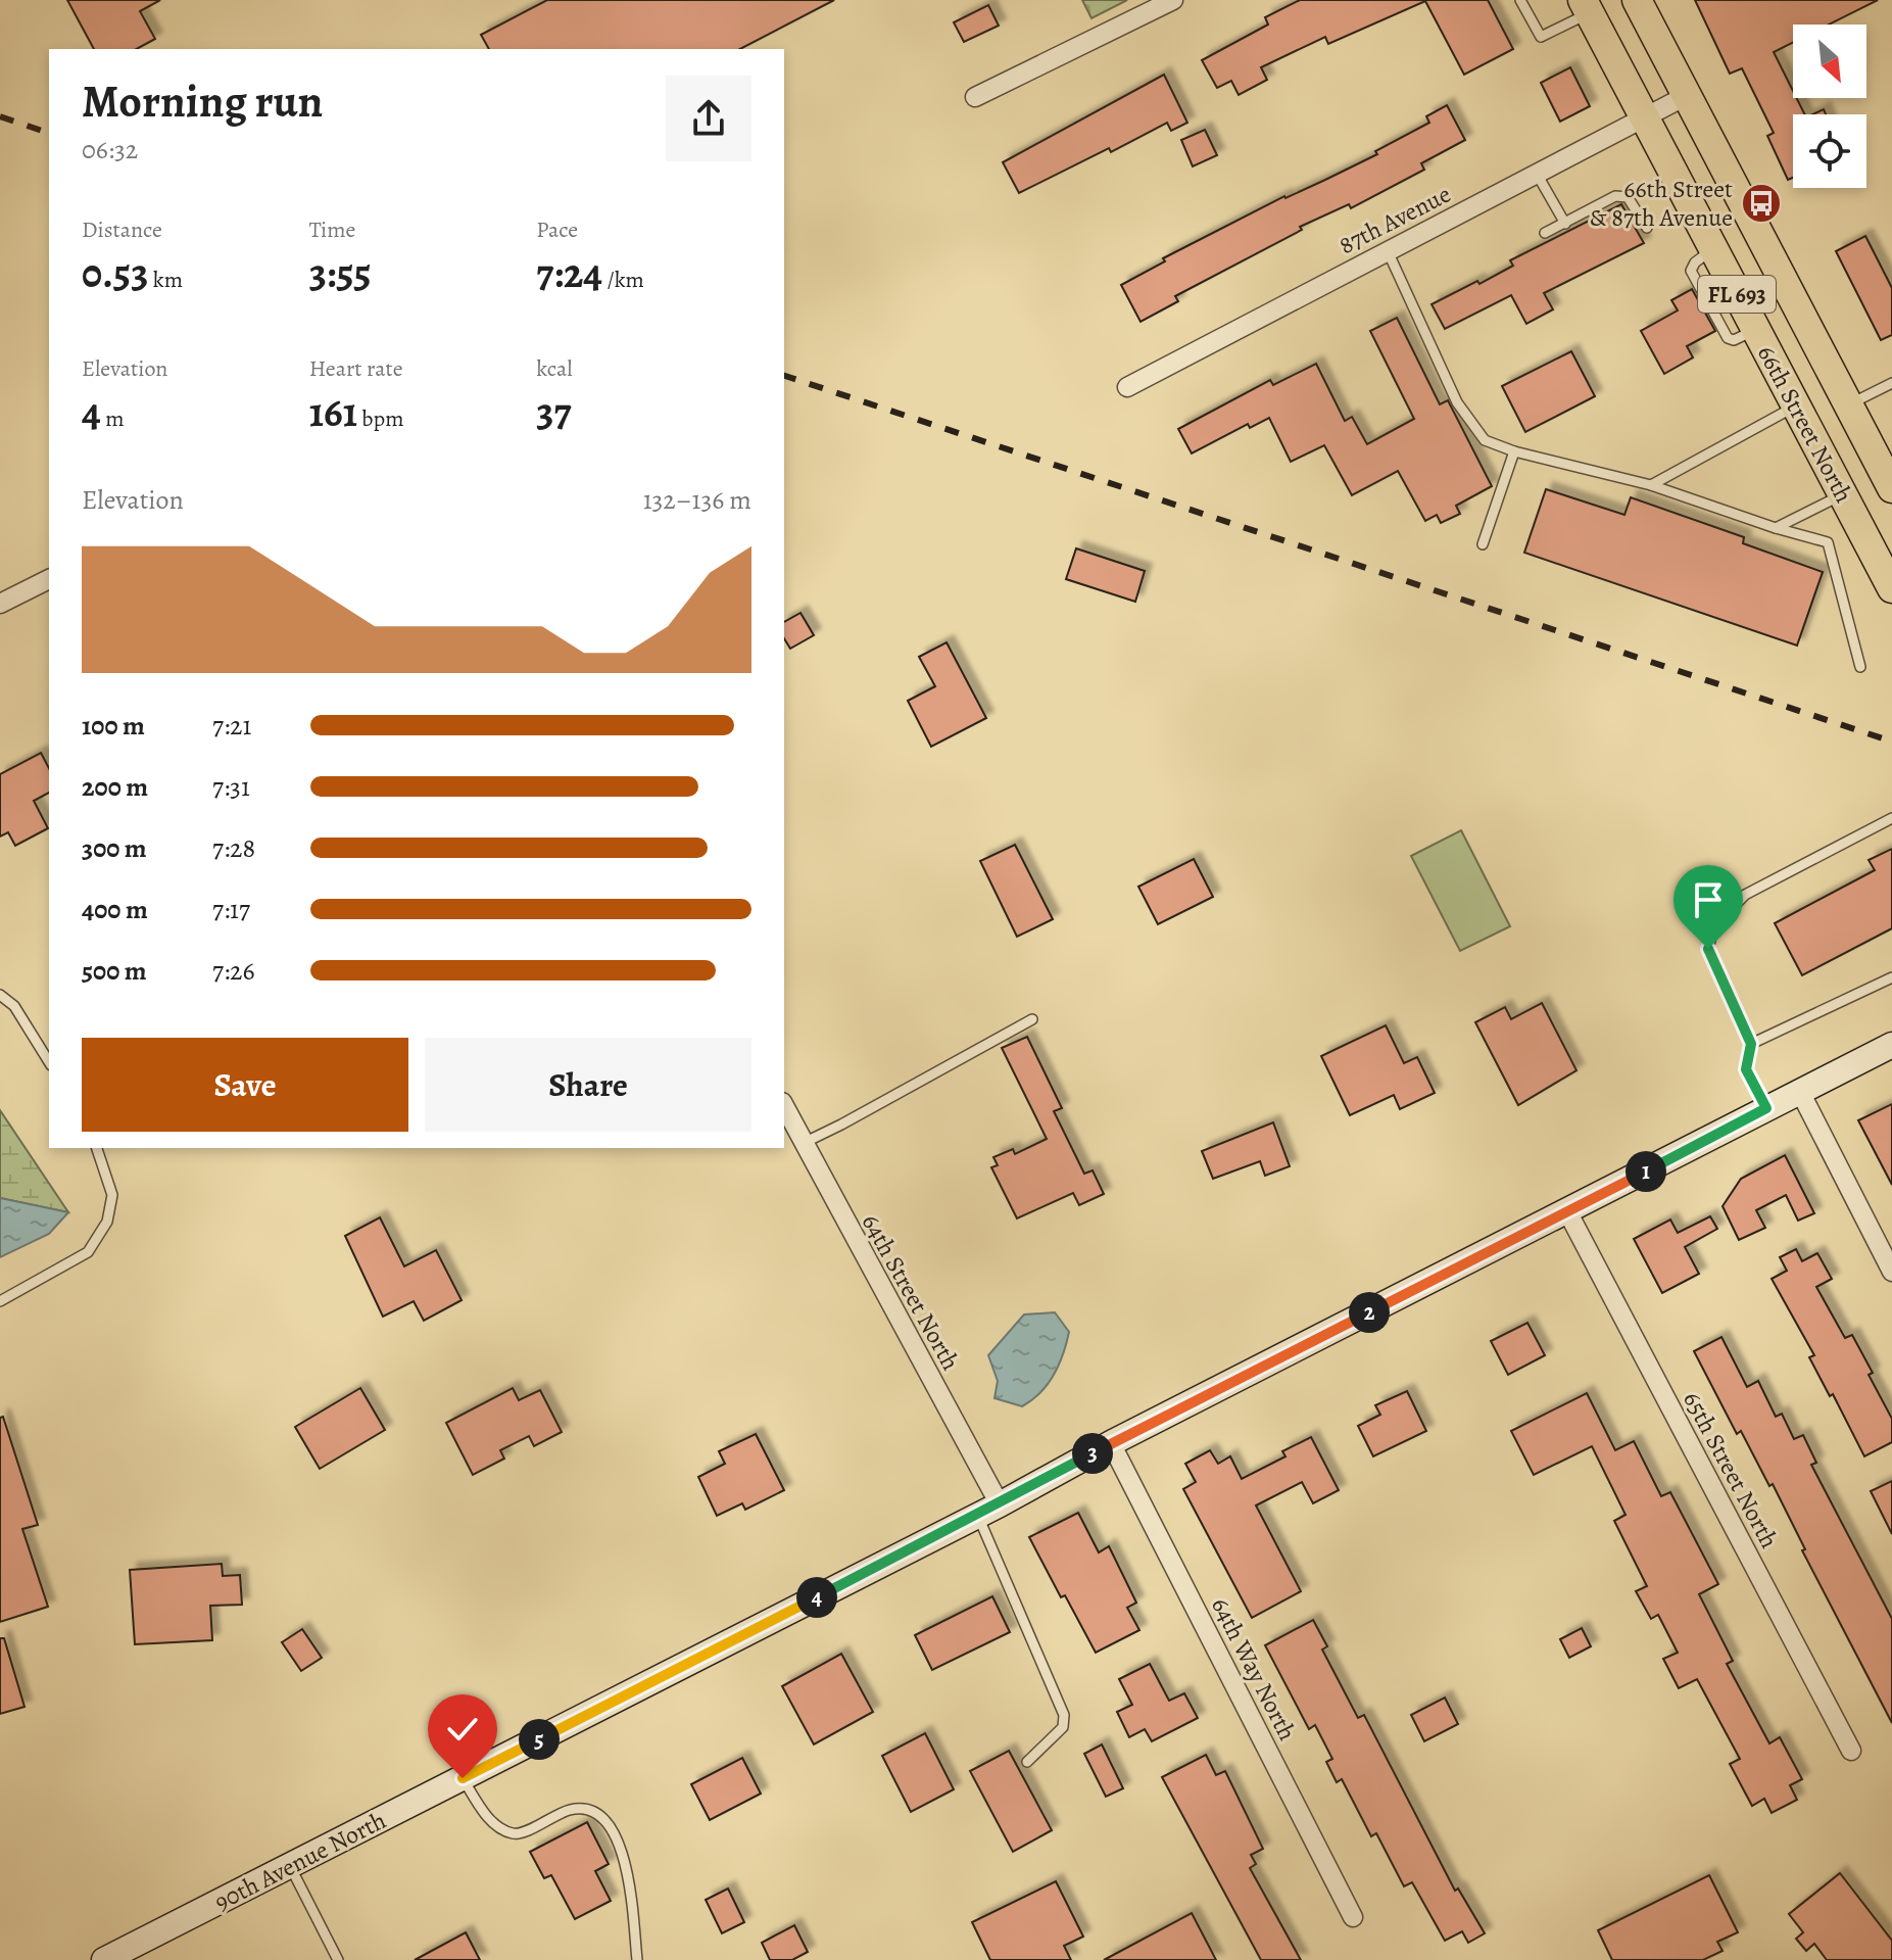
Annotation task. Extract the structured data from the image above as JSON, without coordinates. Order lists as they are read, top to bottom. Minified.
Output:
{"streets":{"main road":["FL 693","66th Street North"],"street":["87th Avenue","64th Street North","65th Street North","64th Way North","90th Avenue North"]},"crossings":[["87th Avenue","66th Street North"],["64th Street North","90th Avenue North"],["65th Street North","90th Avenue North"],["64th Way North","90th Avenue North"]],"places":{"bus stop":["66th Street & 87th Avenue"]},"north":"bottom right","page":{"heading":["Morning run","06:32"],"stats":[["Distance","0.53 km"],["Time","3:55"],["Pace","7:24 /km"],["Elevation","4 m"],["Heart rate","161 bpm"],["kcal","37"]],"chart":["Elevation","132–136 m"],"list":[{"name":"100 m","note":"7:21"},{"name":"200 m","note":"7:31"},{"name":"300 m","note":"7:28"},{"name":"400 m","note":"7:17"},{"name":"500 m","note":"7:26"}],"buttons":["Save","Share"],"pins":["1","2","3","4","5"]}}
